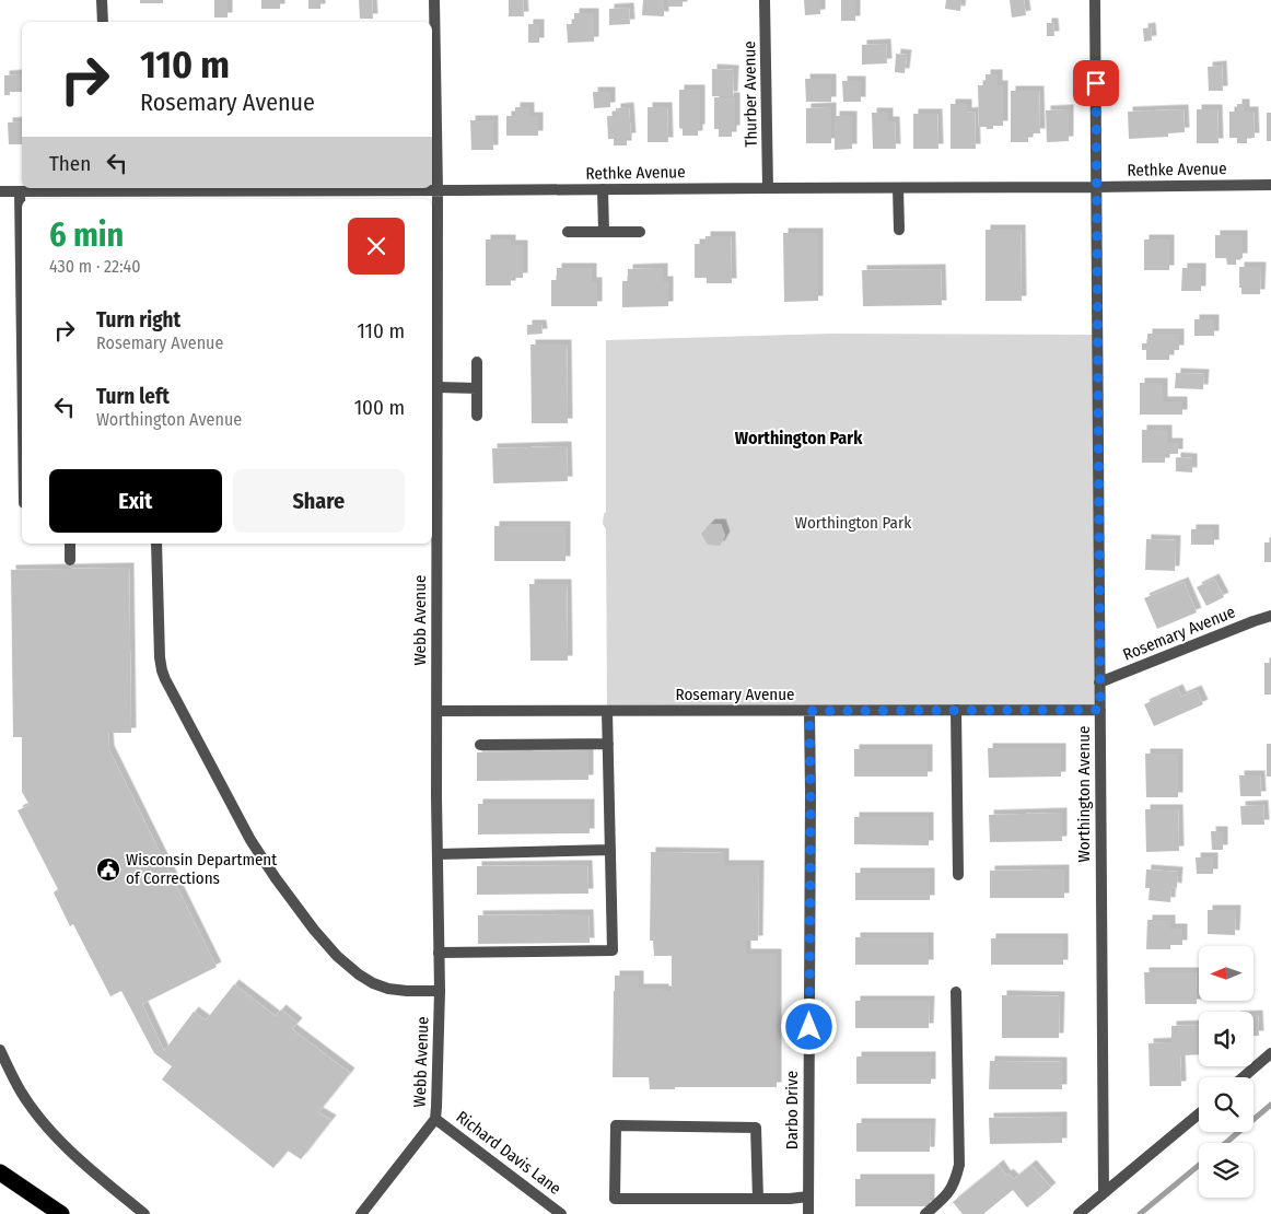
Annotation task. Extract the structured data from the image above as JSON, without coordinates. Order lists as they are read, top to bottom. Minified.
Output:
{"streets":{"street":["Thurber Avenue","Rethke Avenue","Webb Avenue","Rosemary Avenue","Worthington Avenue","Darbo Drive","Richard Davis Lane"]},"crossings":[["Thurber Avenue","Rethke Avenue"],["Rethke Avenue","Webb Avenue"],["Rethke Avenue","Worthington Avenue"],["Webb Avenue","Rosemary Avenue"],["Webb Avenue","Richard Davis Lane"],["Rosemary Avenue","Worthington Avenue"],["Rosemary Avenue","Darbo Drive"]],"districts":["Worthington Park"],"parks":["Worthington Park"],"places":{"public building":["Wisconsin Department of Corrections"]},"north":"left","page":{"turn":["110 m","Rosemary Avenue"],"then":"Then","heading":["6 min","430 m · 22:40"],"list":[{"name":"Turn right","note":"Rosemary Avenue","value":"110 m"},{"name":"Turn left","note":"Worthington Avenue","value":"100 m"}],"buttons":["Exit","Share"]}}
